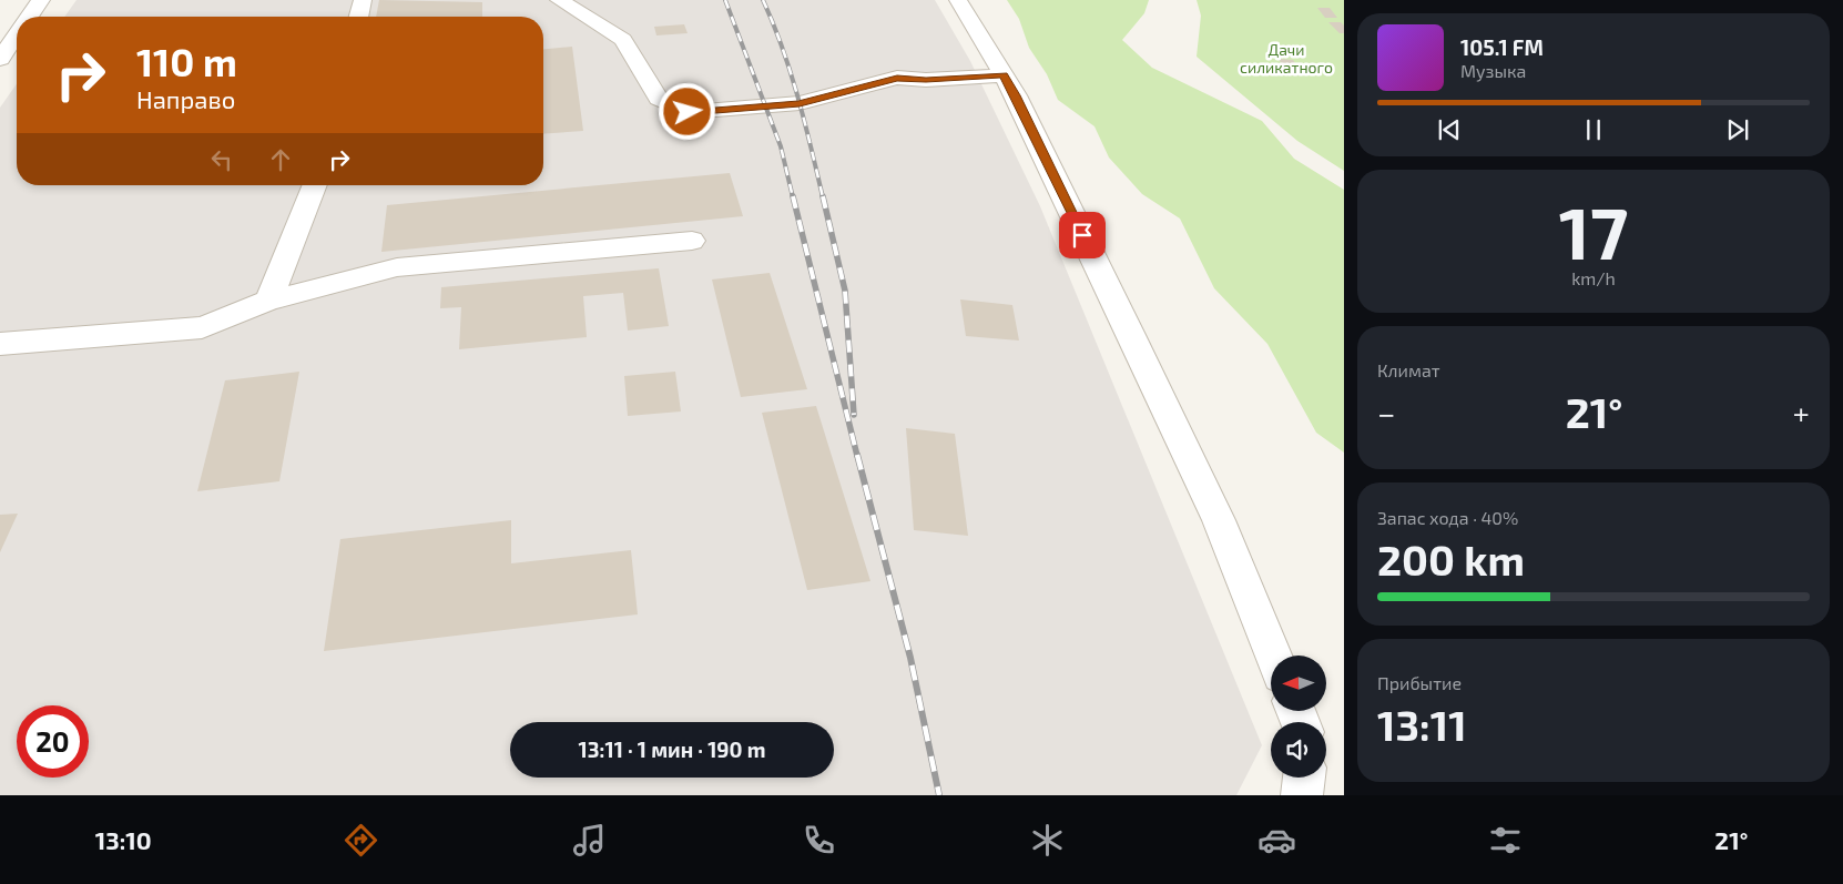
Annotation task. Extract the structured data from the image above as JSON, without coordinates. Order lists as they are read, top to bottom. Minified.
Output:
{"parks":["Дачи силикатного"],"north":"left","page":{"turn":["110 m","Направо"],"song":["105.1 FM","Музыка"],"tile":[["17","km/h"],"Климат",["Запас хода · 40%","200 km"],["Прибытие","13:11"]],"heat":["−","21°","+"],"limit":"20","trip":"13:11 · 1 мин · 190 m","tabs":["13:10","21°"]}}
